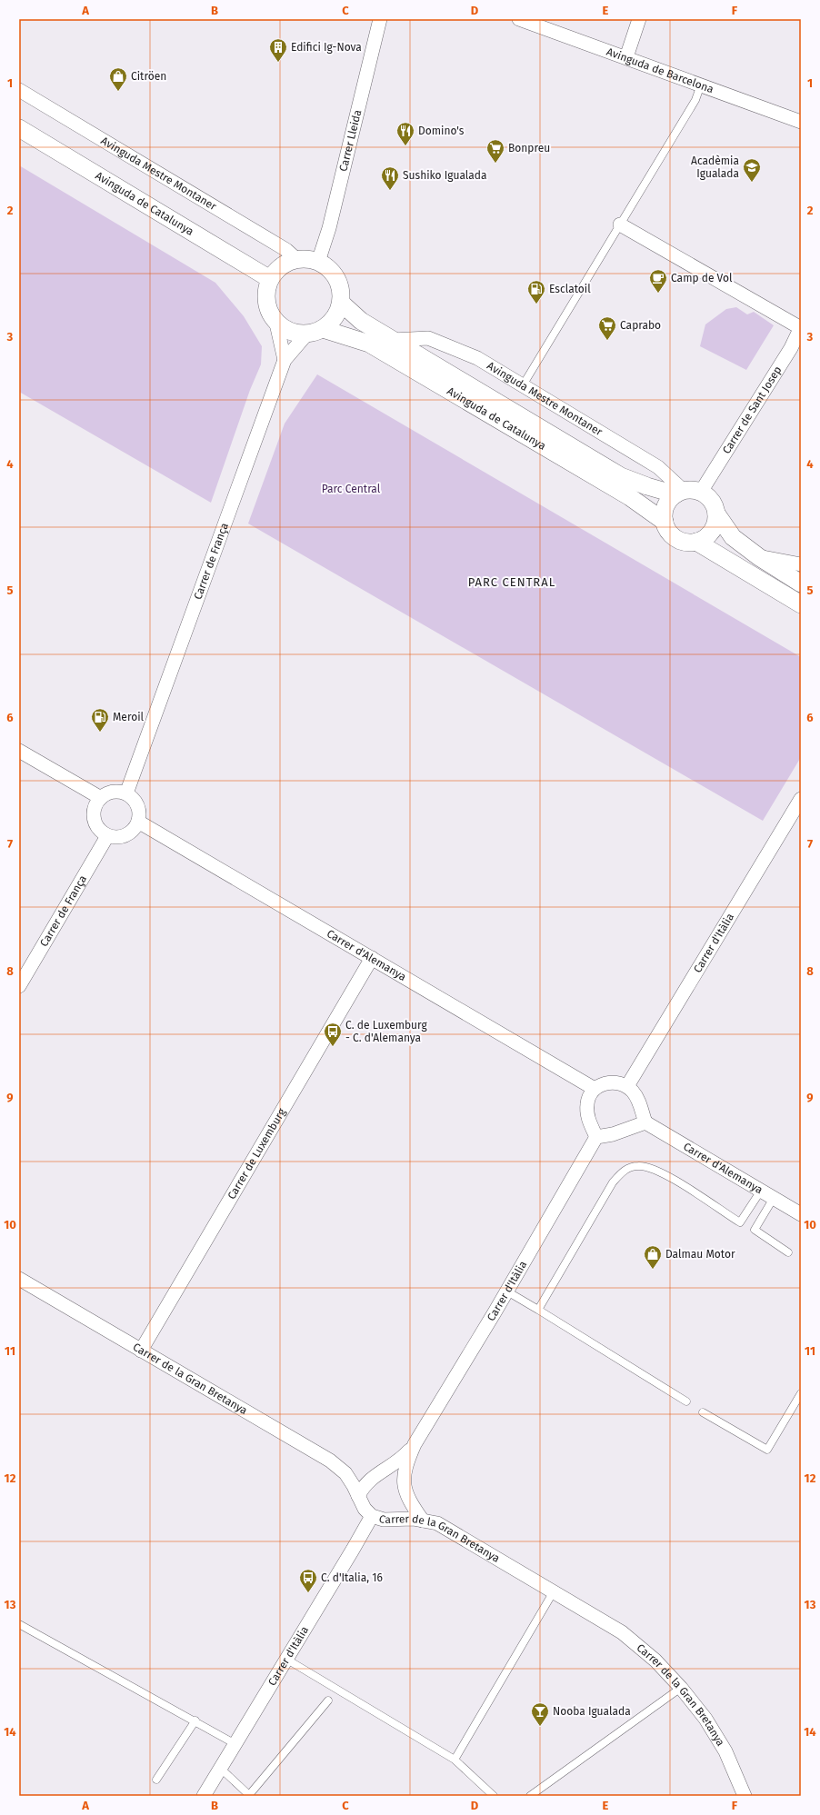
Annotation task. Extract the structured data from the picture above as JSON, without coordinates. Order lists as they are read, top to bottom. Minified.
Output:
{"streets":{"street":["Avinguda de Barcelona","Carrer Lleida","Avinguda Mestre Montaner","Avinguda de Catalunya","Carrer de Sant Josep","Carrer de França","Carrer d'Itàlia","Carrer d'Alemanya","Carrer de Luxemburg","Carrer de la Gran Bretanya"]},"crossings":[["Carrer Lleida","Avinguda Mestre Montaner"],["Carrer Lleida","Avinguda de Catalunya"],["Carrer Lleida","Carrer de França"],["Avinguda Mestre Montaner","Avinguda de Catalunya"],["Avinguda Mestre Montaner","Carrer de Sant Josep"],["Avinguda Mestre Montaner","Carrer de França"],["Avinguda de Catalunya","Carrer de Sant Josep"],["Avinguda de Catalunya","Carrer de França"],["Carrer de França","Carrer d'Alemanya"],["Carrer d'Itàlia","Carrer d'Alemanya"],["Carrer d'Itàlia","Carrer de la Gran Bretanya"],["Carrer d'Alemanya","Carrer de Luxemburg"],["Carrer de Luxemburg","Carrer de la Gran Bretanya"]],"districts":["PARC CENTRAL"],"parks":["Parc Central"],"places":{"building":["Edifici Ig-Nova"],"shop":["Citröen","Dalmau Motor"],"restaurant":["Domino's","Sushiko Igualada"],"supermarket":["Bonpreu","Caprabo"],"school or university":["Acadèmia Igualada"],"cafe":["Camp de Vol"],"fuel station":["Esclatoil","Meroil"],"bus stop":["C. de Luxemburg - C. d'Alemanya","C. d'Italia, 16"],"bar":["Nooba Igualada"]},"grid":{"columns":["A","B","C","D","E","F"],"rows":["1","2","3","4","5","6","7","8","9","10","11","12","13","14"]}}
